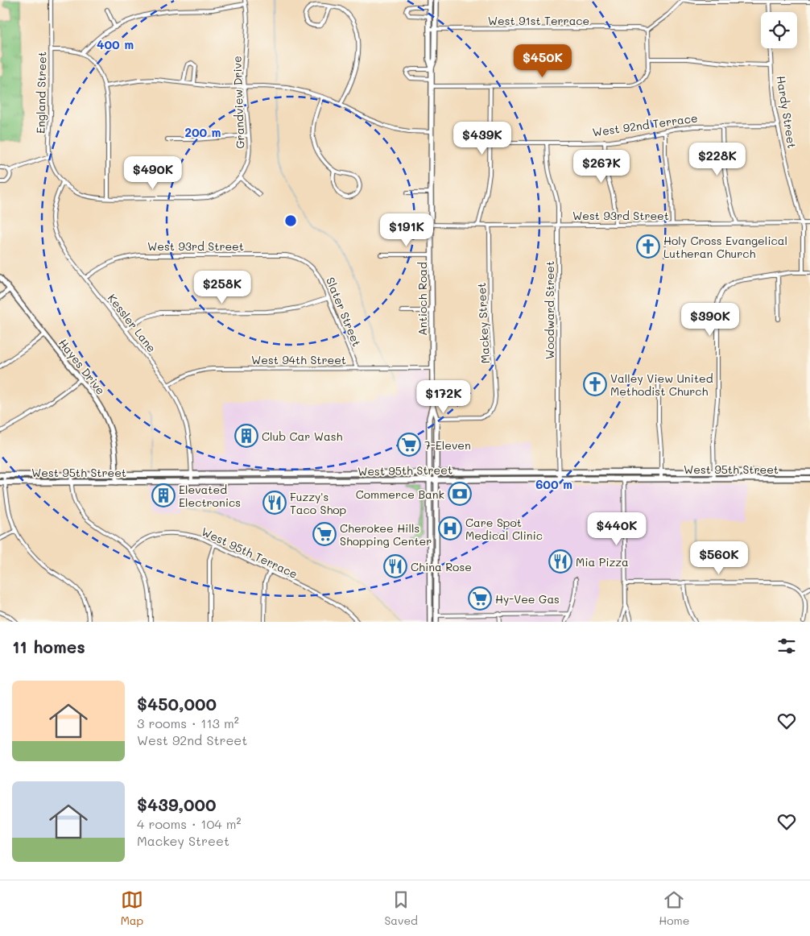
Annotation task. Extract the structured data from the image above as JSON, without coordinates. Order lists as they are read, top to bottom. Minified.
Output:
{"streets":{"main road":["Antioch Road","West 95th Street"],"street":["West 91st Terrace","England Street","Grandview Drive","Hardy Street","West 92nd Terrace","West 93rd Street","Woodward Street","Slater Street","Kessler Lane","Mackey Street","West 94th Street","Hayes Drive","West 95th Terrace"]},"crossings":[["West 91st Terrace","Antioch Road"],["England Street","Kessler Lane"],["Hardy Street","West 92nd Terrace"],["Hardy Street","West 93rd Street"],["West 92nd Terrace","Woodward Street"],["West 93rd Street","Antioch Road"],["West 93rd Street","Woodward Street"],["West 93rd Street","Slater Street"],["West 93rd Street","Kessler Lane"],["West 93rd Street","Mackey Street"],["Antioch Road","Mackey Street"],["Antioch Road","West 94th Street"],["Antioch Road","West 95th Street"],["Woodward Street","West 95th Street"],["Slater Street","West 94th Street"],["Kessler Lane","West 94th Street"],["Kessler Lane","West 95th Street"],["Hayes Drive","West 95th Street"]],"places":{"church":["Holy Cross Evangelical Lutheran Church","Valley View United Methodist Church"],"building":["Club Car Wash","Elevated Electronics"],"supermarket":["7-Eleven","Cherokee Hills Shopping Center","Hy-Vee Gas"],"bank":["Commerce Bank"],"restaurant":["Fuzzy's Taco Shop","Mia Pizza","China Rose"],"hospital":["Care Spot Medical Clinic"]},"page":{"price":["$450K","$439K","$228K","$267K","$490K","$191K","$258K","$390K","$172K","$440K","$560K"],"heading":"11 homes","list":[{"name":"$450,000","note":"3 rooms · 113 m² · West 92nd Street"},{"name":"$439,000","note":"4 rooms · 104 m² · Mackey Street"}],"tabs":["Map","Saved","Home"]},"rings":["400 m","200 m","600 m"]}
